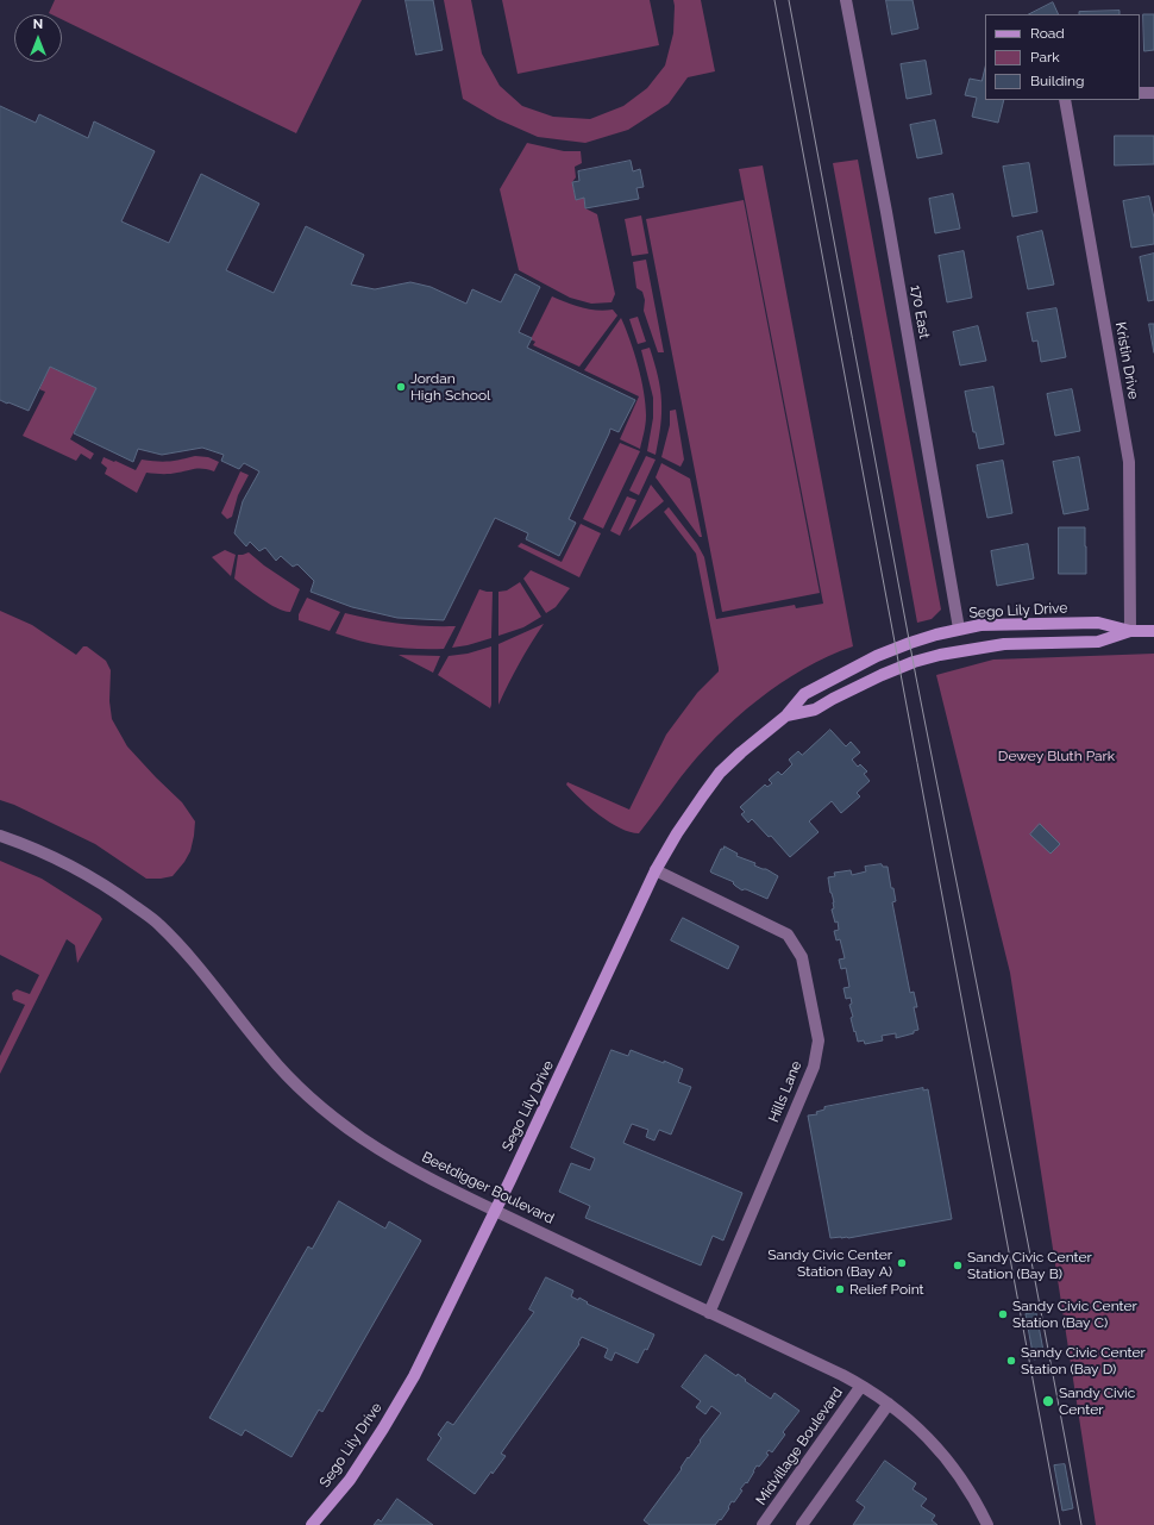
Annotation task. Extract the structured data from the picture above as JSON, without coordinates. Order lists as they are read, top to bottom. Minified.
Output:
{"streets":{"main road":["Sego Lily Drive"],"street":["170 East","Kristin Drive","Hills Lane","Beetdigger Boulevard","Midvillage Boulevard"]},"crossings":[["170 East","Sego Lily Drive"],["Kristin Drive","Sego Lily Drive"],["Sego Lily Drive","Hills Lane"],["Sego Lily Drive","Beetdigger Boulevard"],["Hills Lane","Beetdigger Boulevard"],["Beetdigger Boulevard","Midvillage Boulevard"]],"parks":["Dewey Bluth Park"],"places":["Jordan High School","Sandy Civic Center Station (Bay A)","Sandy Civic Center Station (Bay B)","Relief Point","Sandy Civic Center Station (Bay C)","Sandy Civic Center Station (Bay D)","Sandy Civic Center"],"legend":["Road","Park","Building"],"north":"top"}
